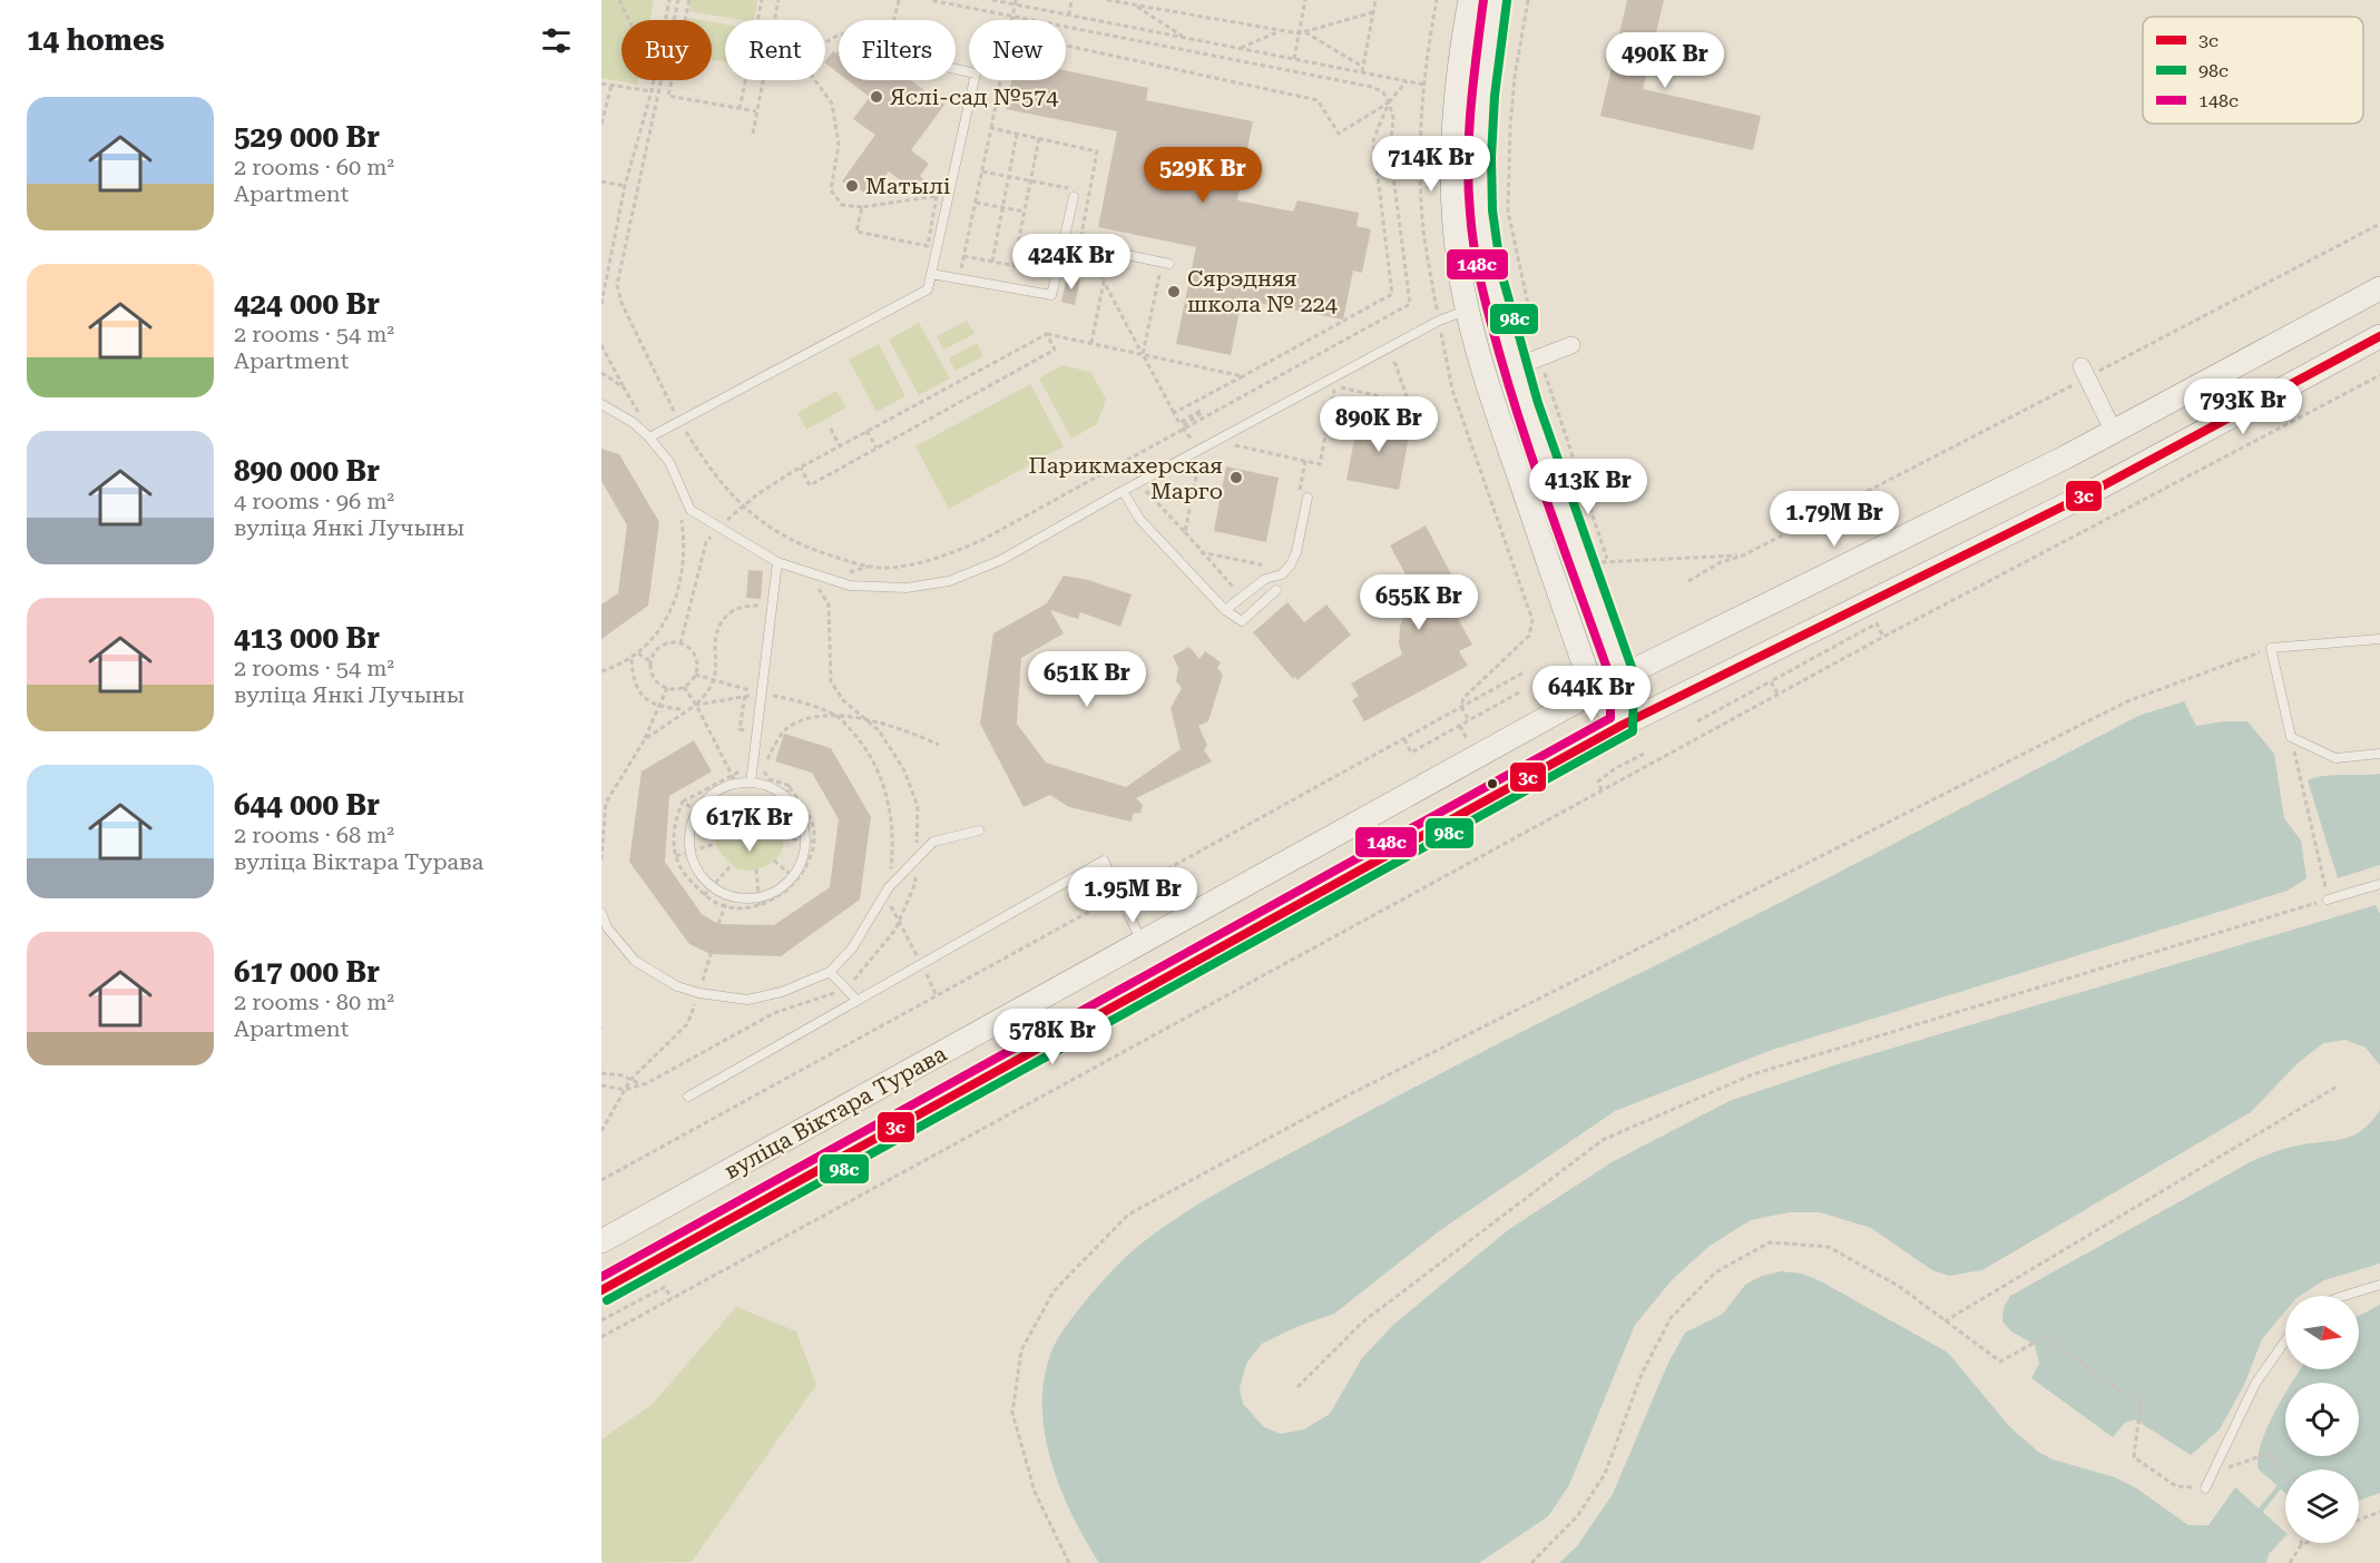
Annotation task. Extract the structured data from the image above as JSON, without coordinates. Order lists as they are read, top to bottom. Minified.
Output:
{"streets":{"main road":["вуліца Віктара Турава"]},"places":["Яслі-сад №574","Матылі","Сярэдняя школа № 224","Парикмахерская Марго"],"lines":["transit line 148с","transit line 98с","transit line 3с"],"legend":["3с","98с","148с"],"north":"right","page":{"heading":"14 homes","chip":["Buy","Rent","Filters","New"],"price":["490K Br","714K Br","529K Br","424K Br","793K Br","890K Br","413K Br","1.79M Br","655K Br","651K Br","644K Br","617K Br","1.95M Br","578K Br"],"list":[{"name":"529 000 Br","note":"2 rooms · 60 m² · Apartment"},{"name":"424 000 Br","note":"2 rooms · 54 m² · Apartment"},{"name":"890 000 Br","note":"4 rooms · 96 m² · вуліца Янкі Лучыны"},{"name":"413 000 Br","note":"2 rooms · 54 m² · вуліца Янкі Лучыны"},{"name":"644 000 Br","note":"2 rooms · 68 m² · вуліца Віктара Турава"},{"name":"617 000 Br","note":"2 rooms · 80 m² · Apartment"}]}}
